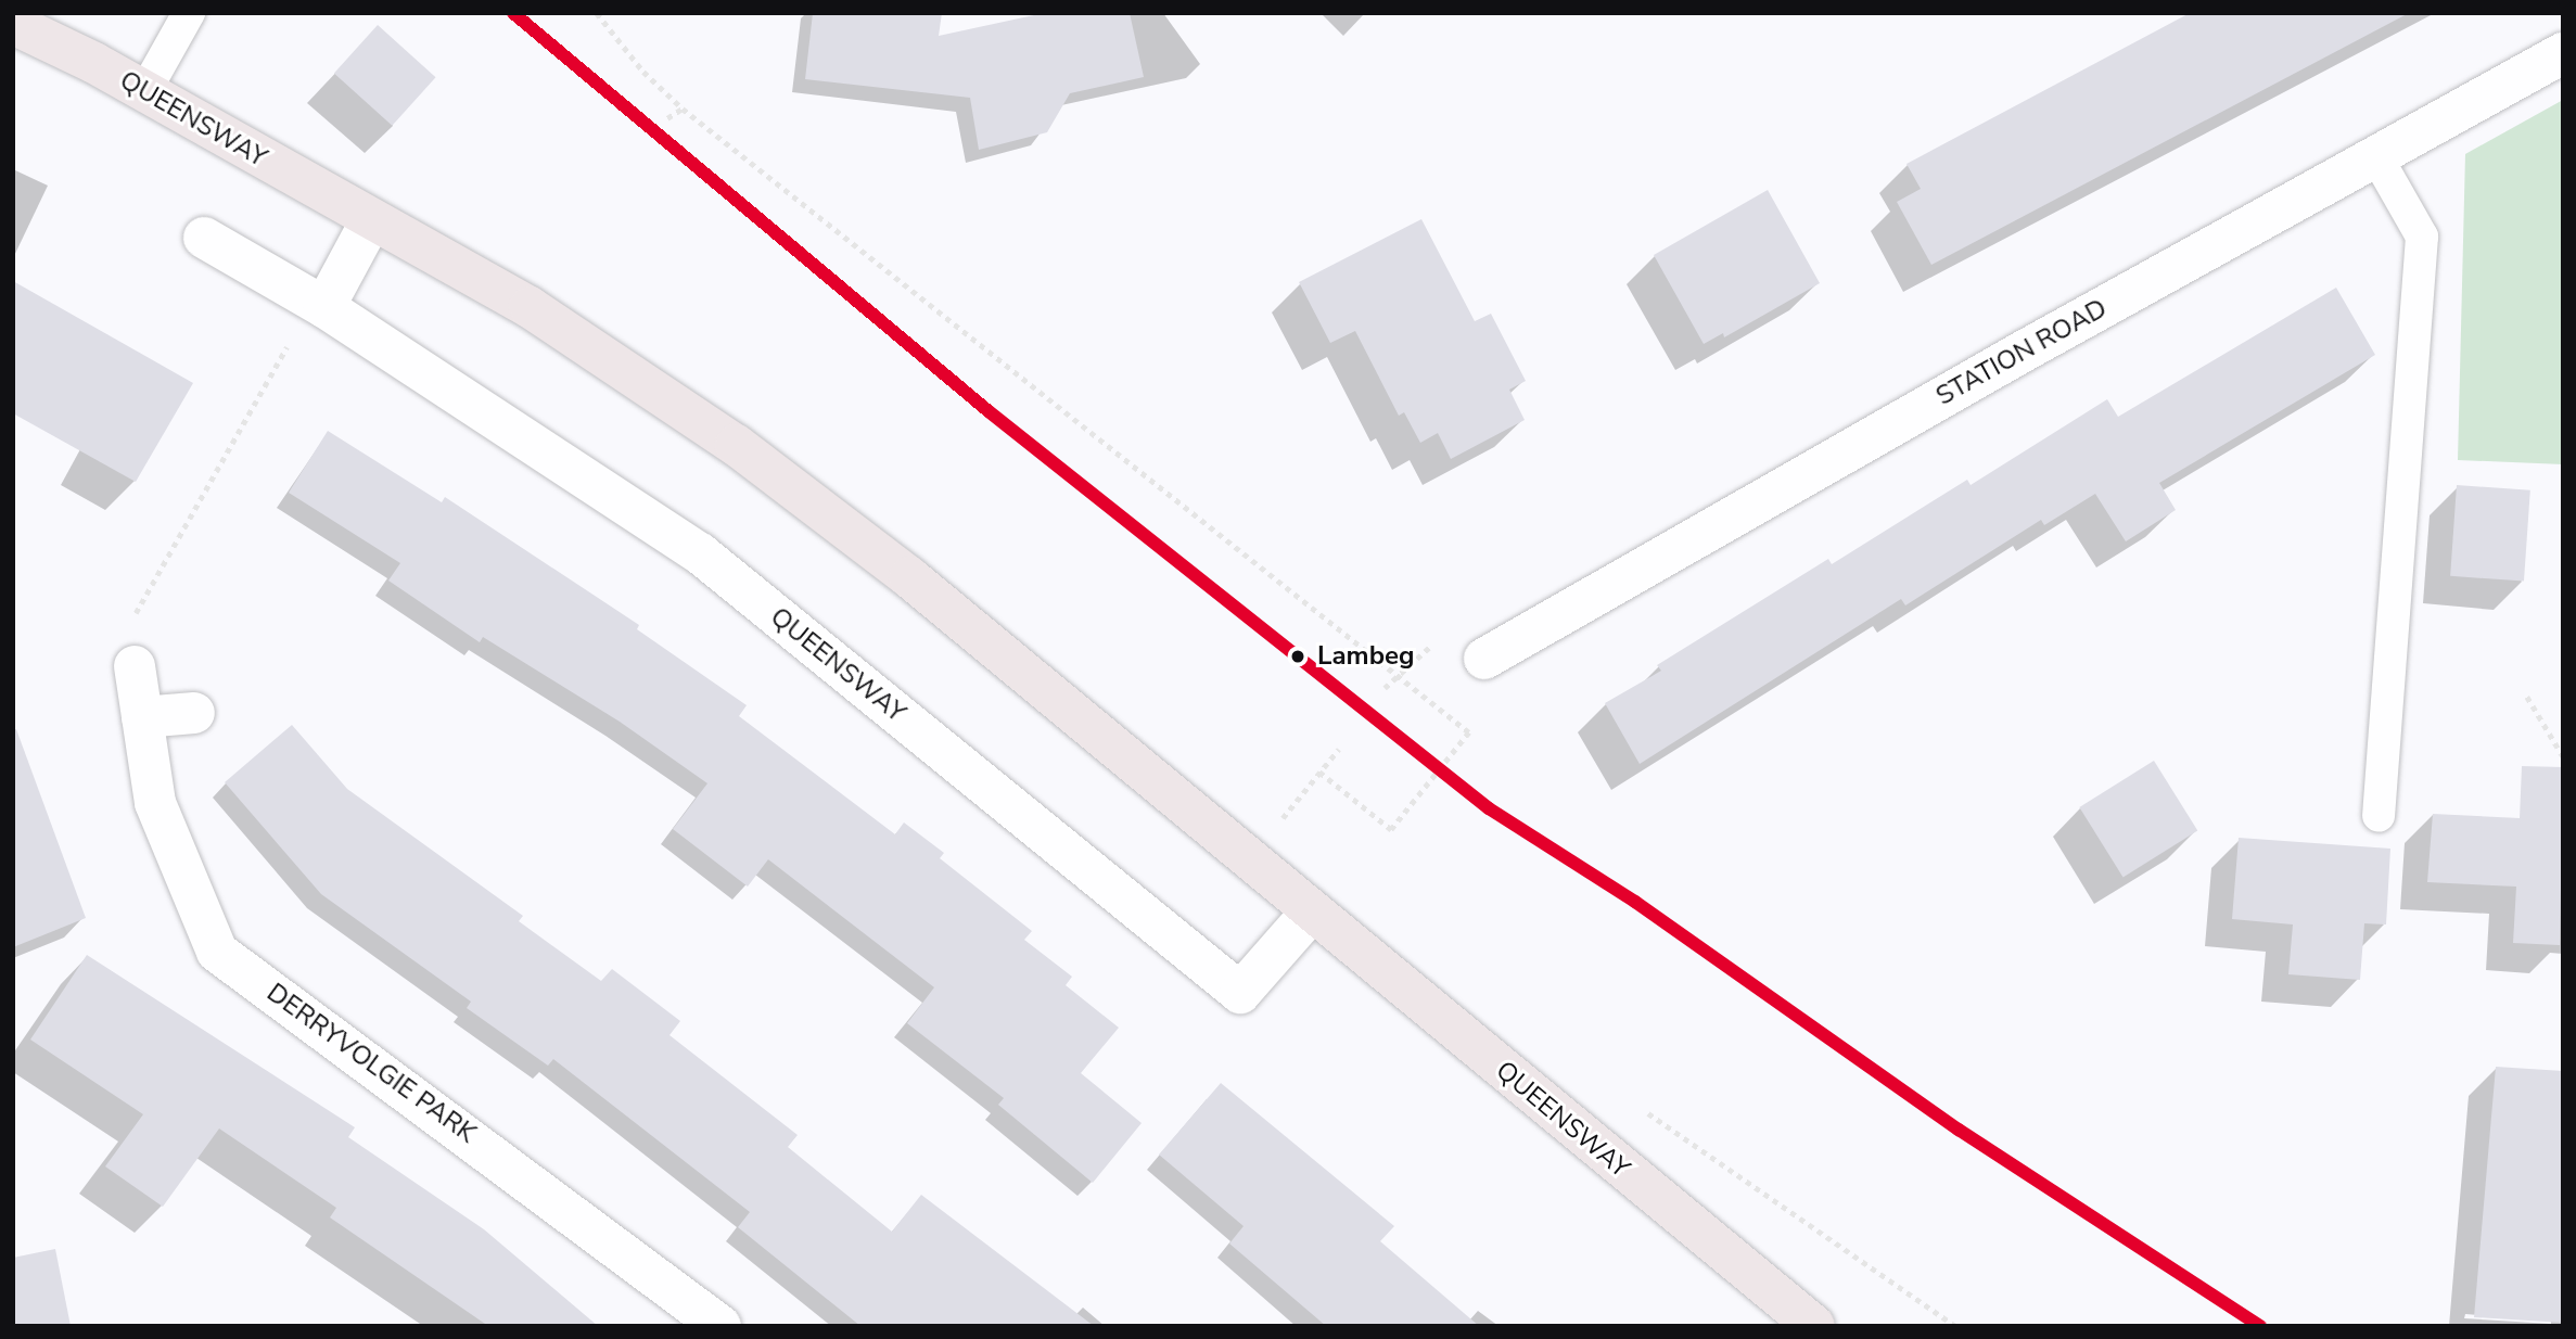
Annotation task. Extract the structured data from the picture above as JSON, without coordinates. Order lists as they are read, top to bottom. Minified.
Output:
{"streets":{"highway":["QUEENSWAY"],"street":["STATION ROAD","DERRYVOLGIE PARK"]},"places":["Lambeg"]}
